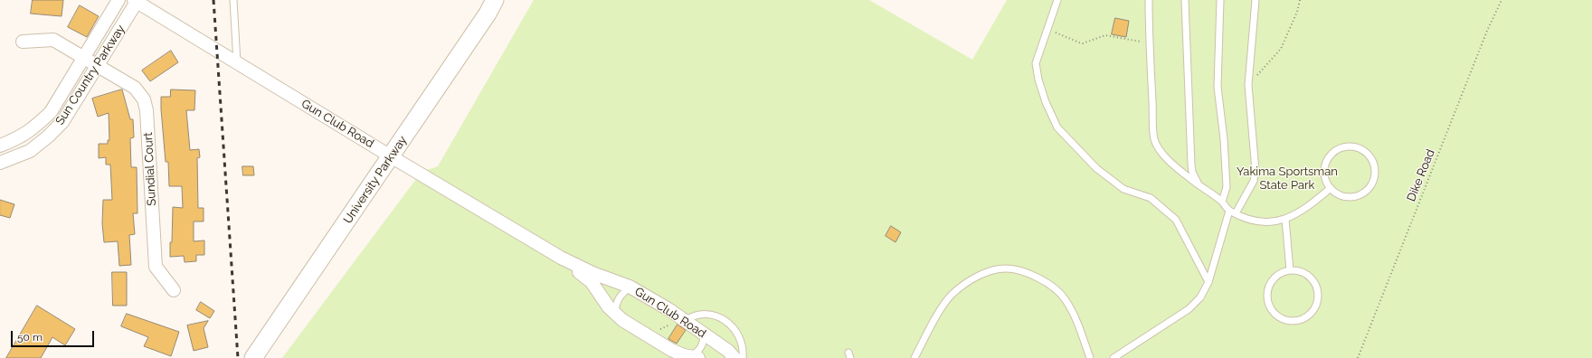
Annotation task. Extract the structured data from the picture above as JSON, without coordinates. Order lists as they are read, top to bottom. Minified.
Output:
{"streets":{"main road":["University Parkway"],"street":["Sun Country Parkway","Gun Club Road","Sundial Court"],"path":["Dike Road"]},"crossings":[["Sun Country Parkway","Gun Club Road"],["Sun Country Parkway","Sundial Court"],["Gun Club Road","University Parkway"]],"parks":["Yakima Sportsman State Park"],"scale_bar":"50 m"}
